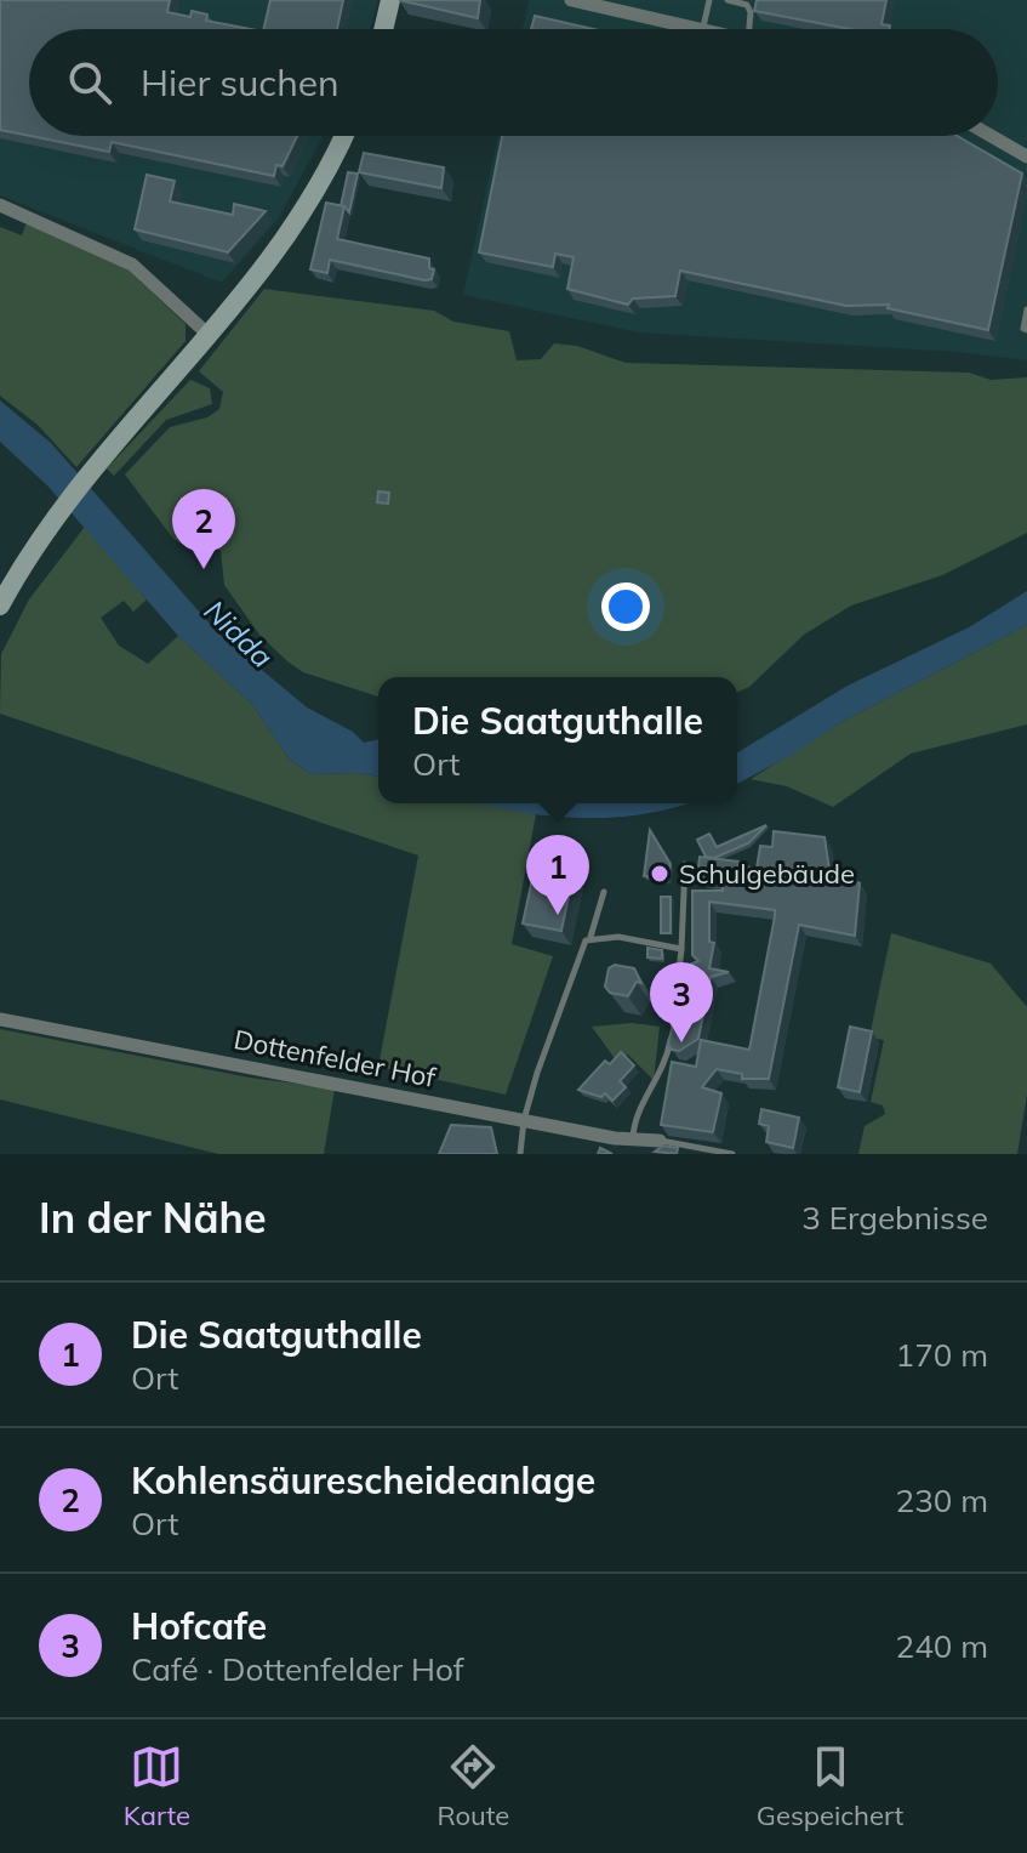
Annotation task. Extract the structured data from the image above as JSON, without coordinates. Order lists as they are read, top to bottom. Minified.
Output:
{"streets":{"street":["Dottenfelder Hof"]},"water":["Nidda"],"places":["Schulgebäude"],"page":{"search":"Hier suchen","pins":["2","1","3"],"popup":["Die Saatguthalle","Ort"],"heading":["In der Nähe","3 Ergebnisse"],"list":[{"mark":"1","name":"Die Saatguthalle","note":"Ort","value":"170 m"},{"mark":"2","name":"Kohlensäurescheideanlage","note":"Ort","value":"230 m"},{"mark":"3","name":"Hofcafe","note":"Café · Dottenfelder Hof","value":"240 m"}],"nav":["Karte","Route","Gespeichert"]}}
